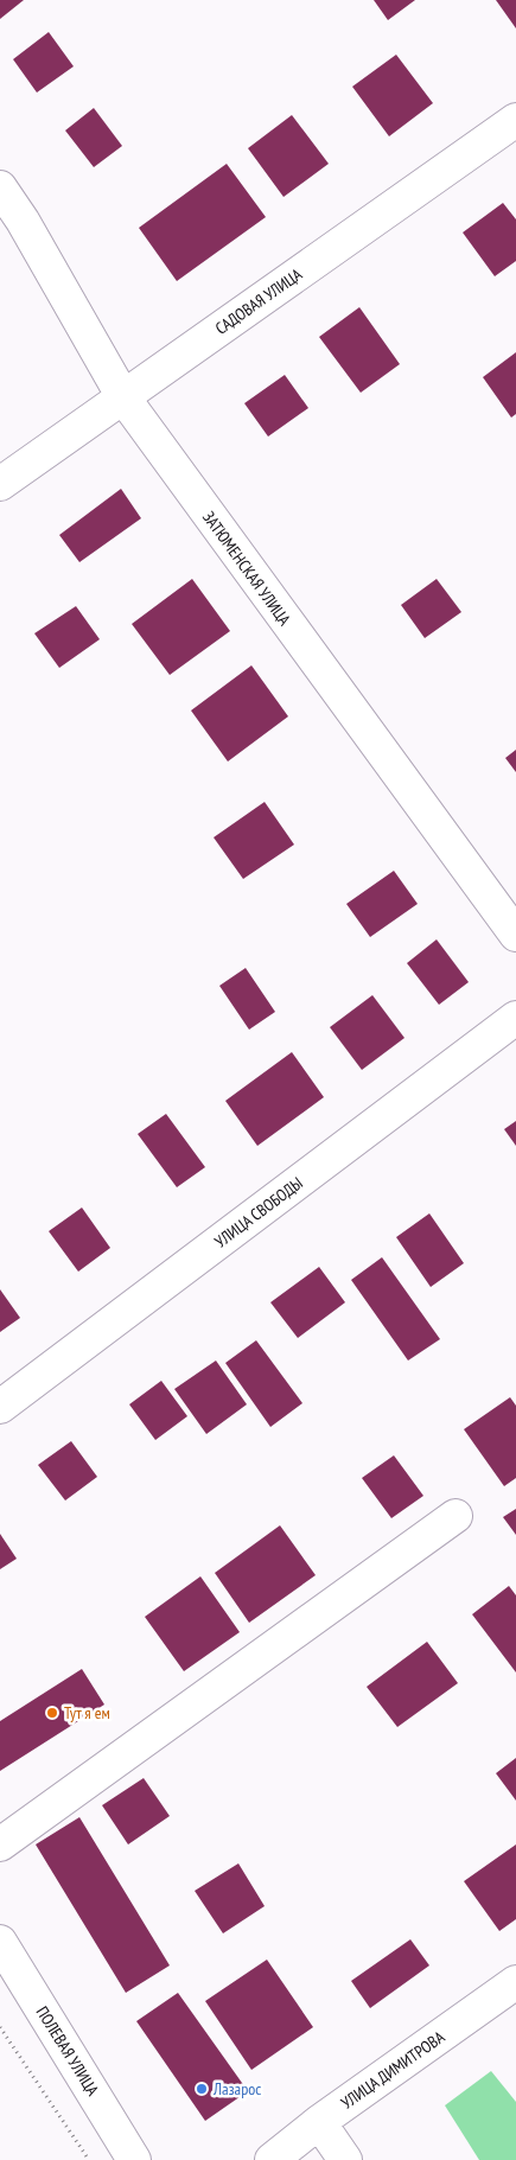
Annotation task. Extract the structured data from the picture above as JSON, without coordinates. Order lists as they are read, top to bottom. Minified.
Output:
{"streets":{"street":["САДОВАЯ УЛИЦА","ЗАТЮМЕНСКАЯ УЛИЦА","УЛИЦА СВОБОДЫ","ПОЛЕВАЯ УЛИЦА","УЛИЦА ДИМИТРОВА"]},"crossings":[["САДОВАЯ УЛИЦА","ЗАТЮМЕНСКАЯ УЛИЦА"]],"places":["Тут я ем","Лазарос"]}
